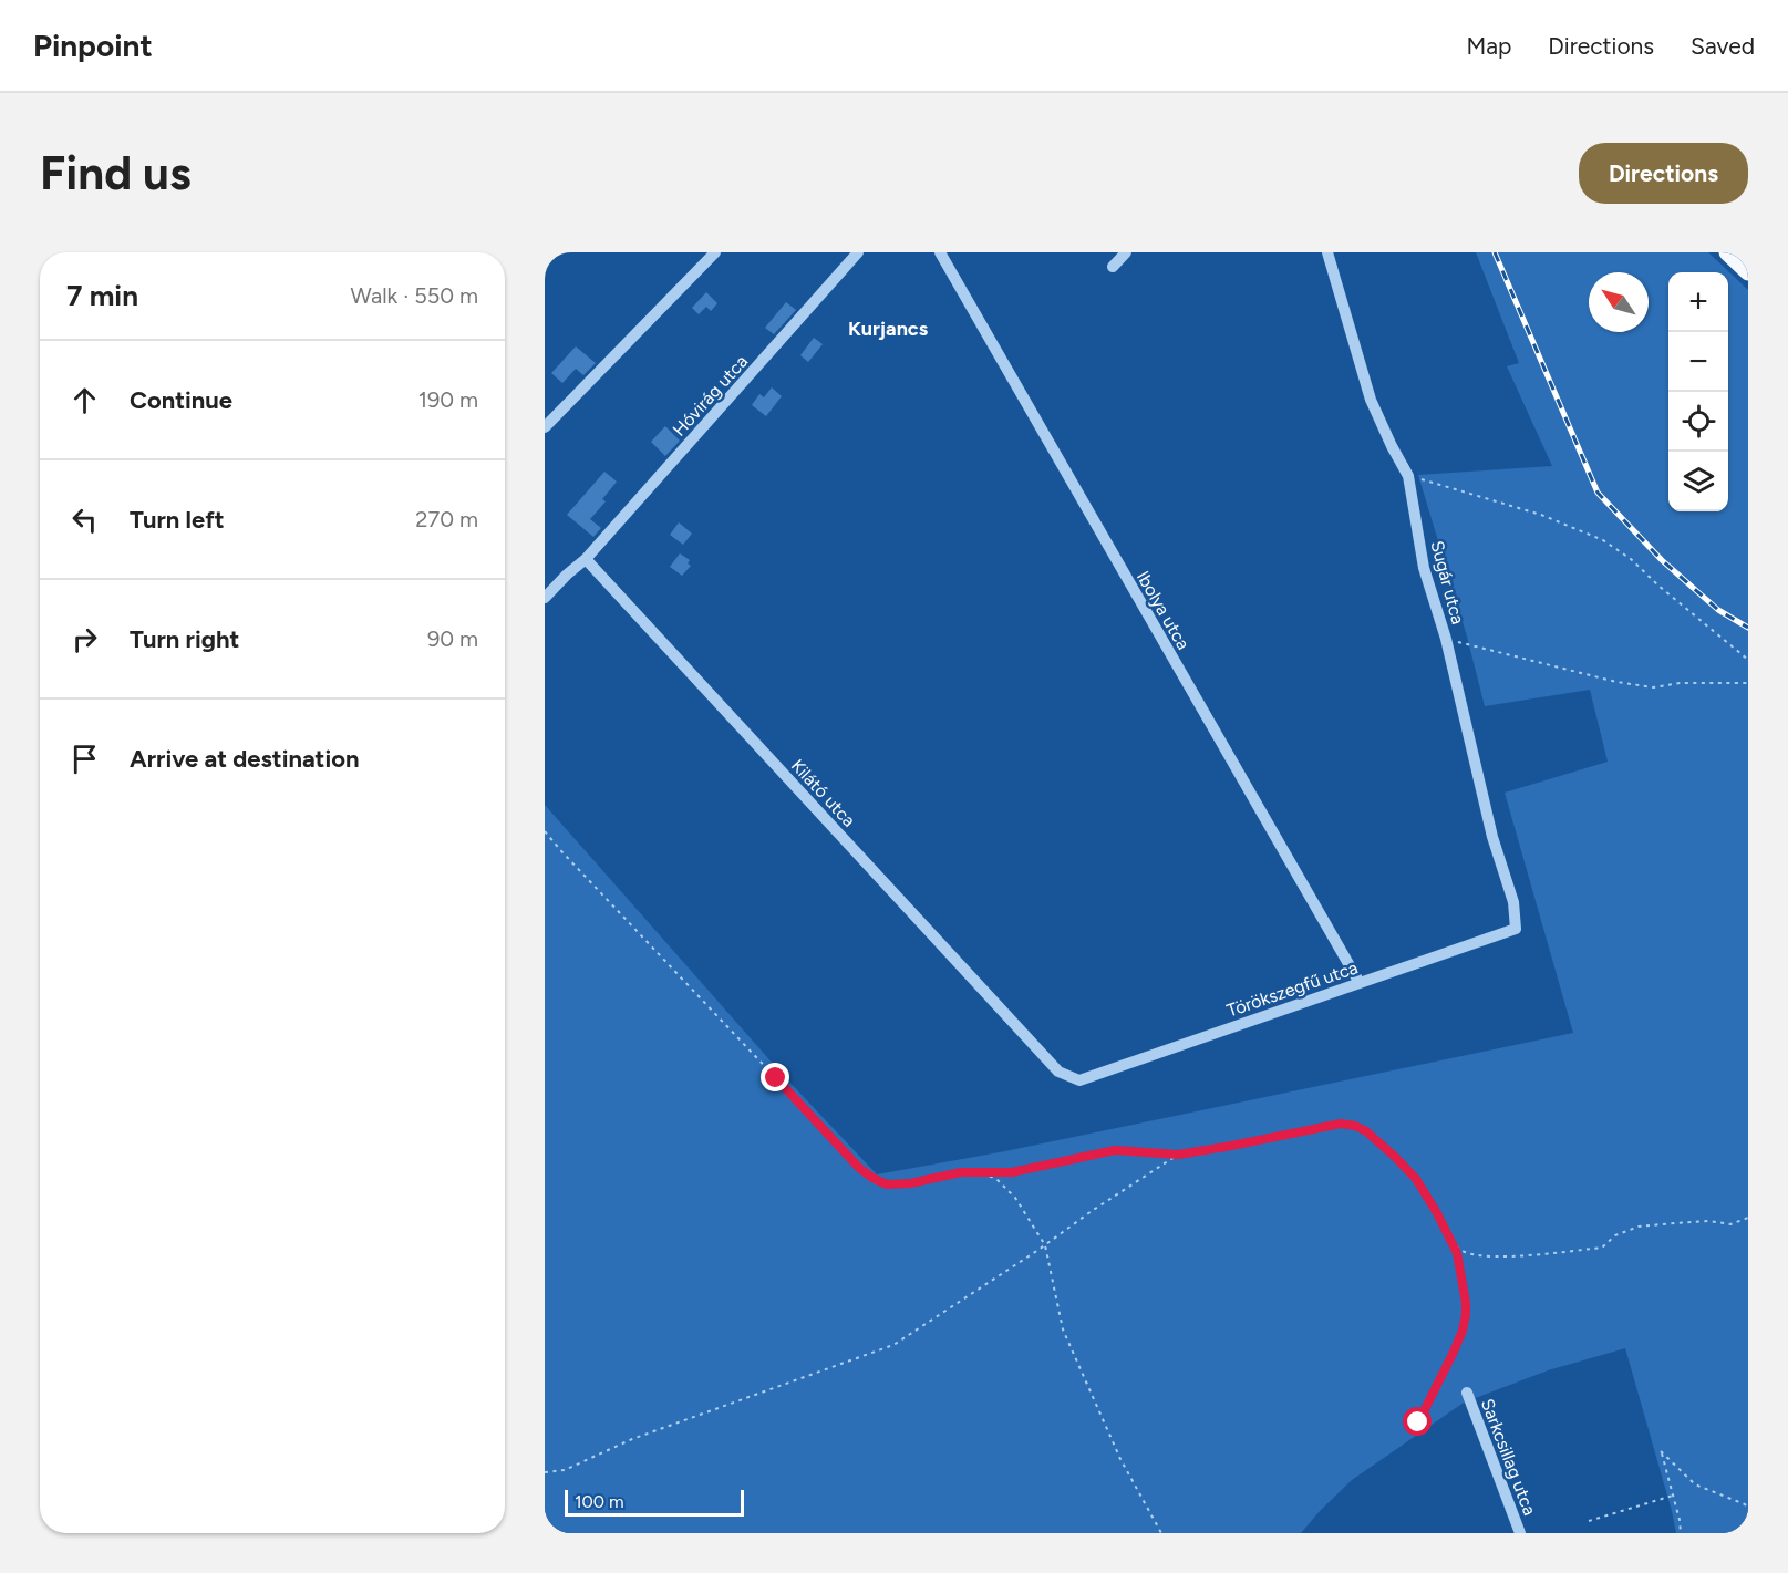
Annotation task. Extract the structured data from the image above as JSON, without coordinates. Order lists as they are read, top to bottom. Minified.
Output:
{"streets":{"street":["Hóvirág utca","Sugár utca","Ibolya utca","Kilátó utca","Törökszegfű utca","Sarkcsillag utca"]},"crossings":[["Hóvirág utca","Kilátó utca"],["Sugár utca","Törökszegfű utca"],["Ibolya utca","Törökszegfű utca"],["Kilátó utca","Törökszegfű utca"]],"districts":["Kurjancs"],"scale_bar":"100 m","north":"top left","page":{"header":"Pinpoint","nav":["Map","Directions","Saved"],"buttons":"Directions","title":"Find us","heading":["7 min","Walk · 550 m"],"map_buttons":["+","−"],"list":[["Continue","190 m"],["Turn left","270 m"],["Turn right","90 m"],"Arrive at destination"],"scale":"100 m"}}
